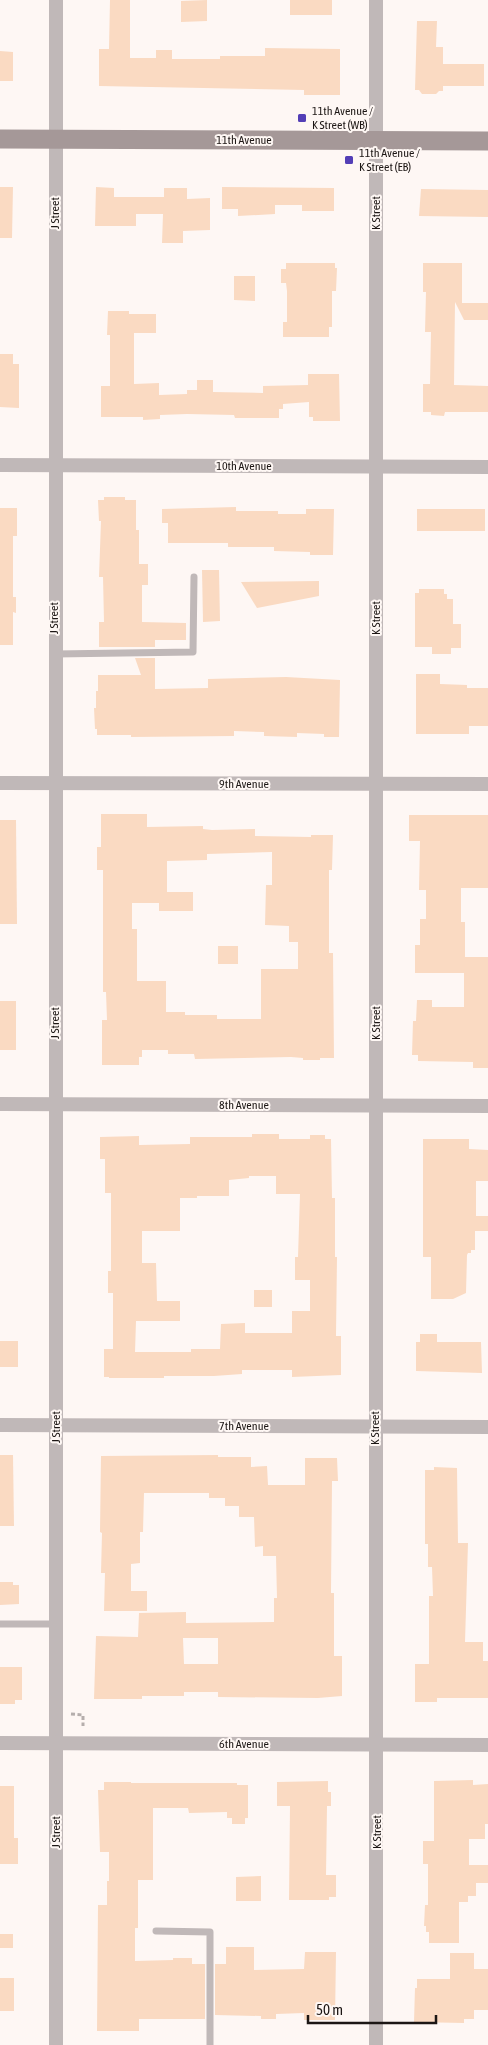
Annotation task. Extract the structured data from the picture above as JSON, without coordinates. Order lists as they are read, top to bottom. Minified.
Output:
{"streets":{"street":["11th Avenue","J Street","K Street","10th Avenue","9th Avenue","8th Avenue","7th Avenue","6th Avenue"]},"crossings":[["11th Avenue","J Street"],["11th Avenue","K Street"],["J Street","10th Avenue"],["J Street","9th Avenue"],["J Street","8th Avenue"],["J Street","7th Avenue"],["J Street","6th Avenue"],["K Street","10th Avenue"],["K Street","9th Avenue"],["K Street","8th Avenue"],["K Street","7th Avenue"],["K Street","6th Avenue"]],"places":{"transit":["11th Avenue / K Street (WB)","11th Avenue / K Street (EB)"]},"scale_bar":"50 m"}
